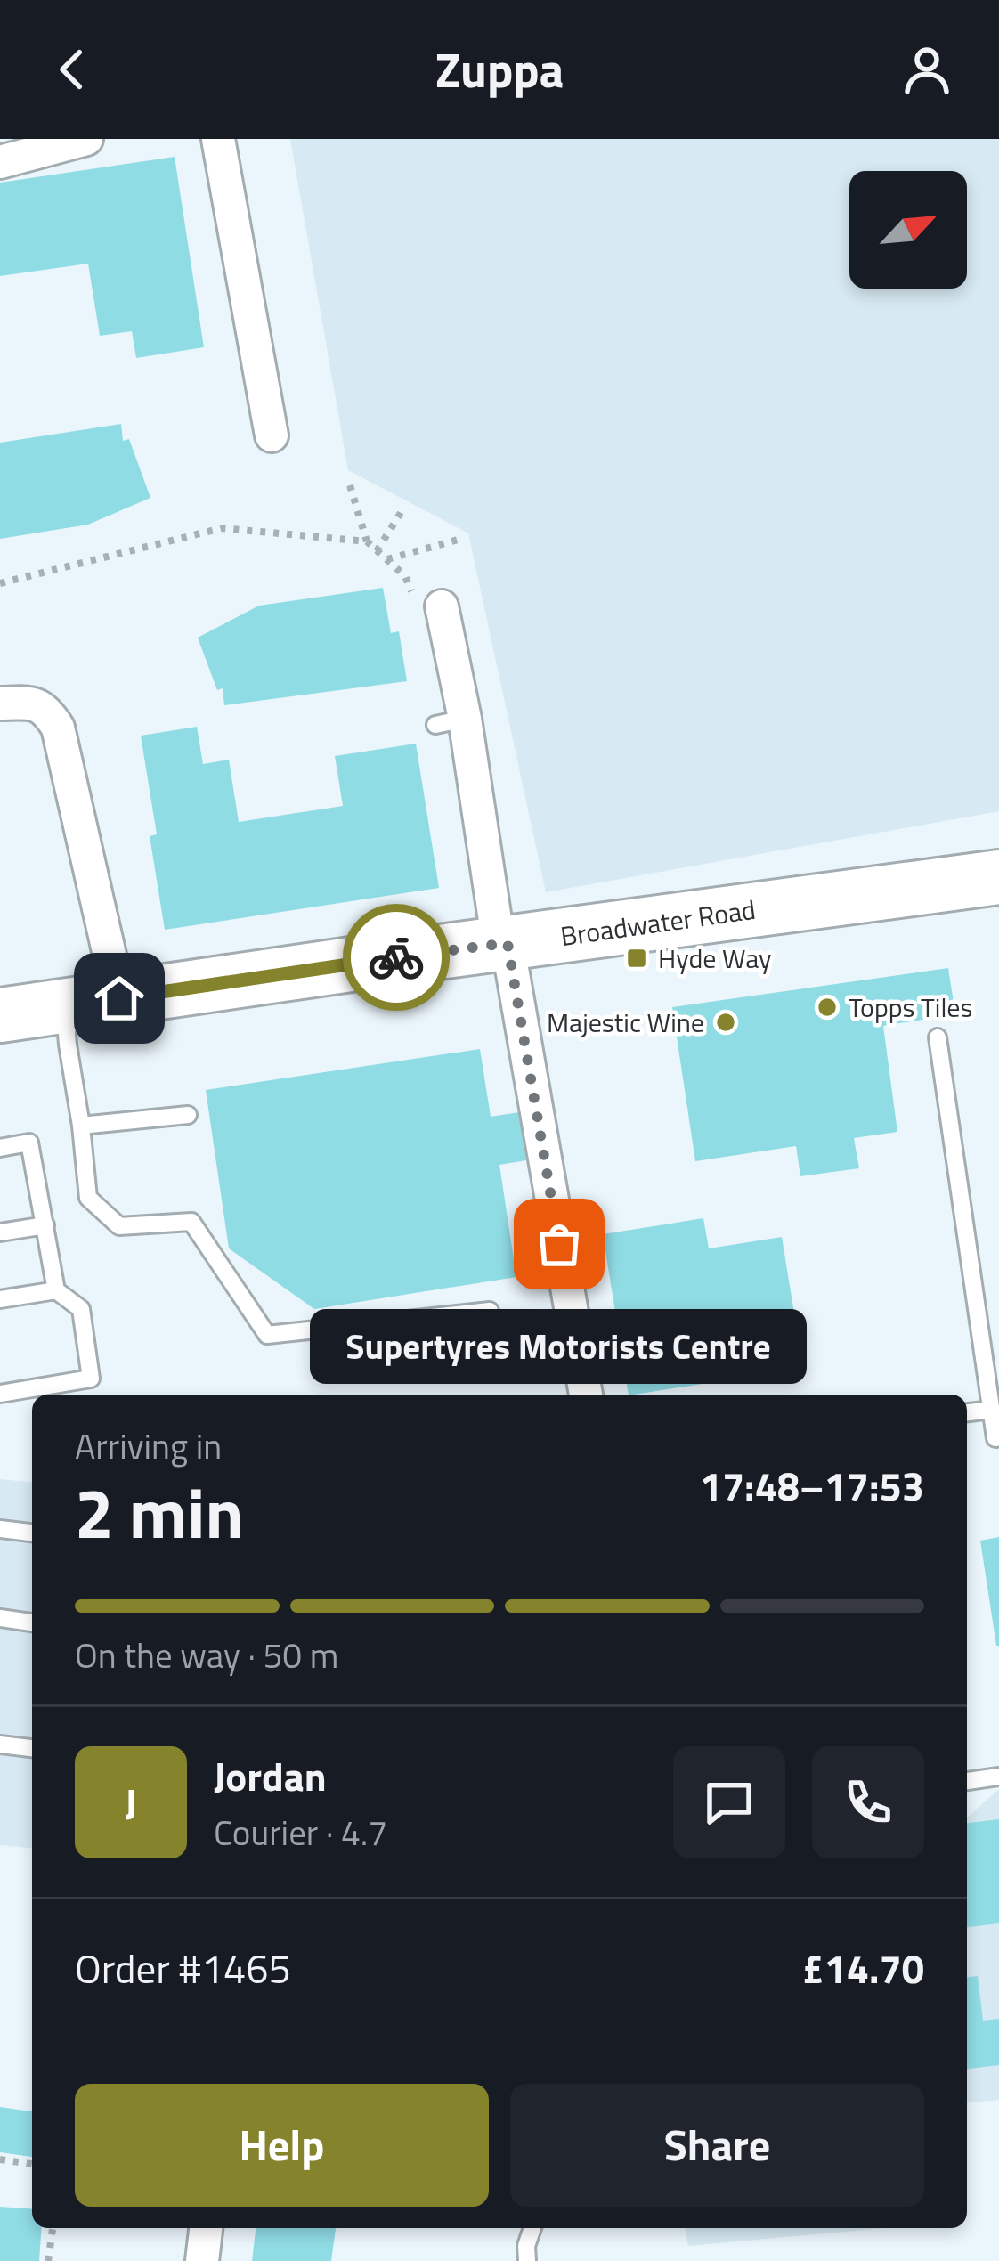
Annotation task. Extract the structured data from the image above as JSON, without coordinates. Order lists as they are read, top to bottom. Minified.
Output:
{"streets":{"main road":["Broadwater Road"]},"places":{"transit":["Hyde Way"],"other":["Topps Tiles","Majestic Wine","Supertyres Motorists Centre"]},"north":"top right","page":{"header":"Zuppa","bubble":"Supertyres Motorists Centre","heading":["2 min","Arriving in","17:48–17:53"],"panel":["Jordan","Courier · 4.7","Order #1465","£14.70"],"bar":"On the way · 50 m","round":"J","buttons":["Help","Share"]}}
